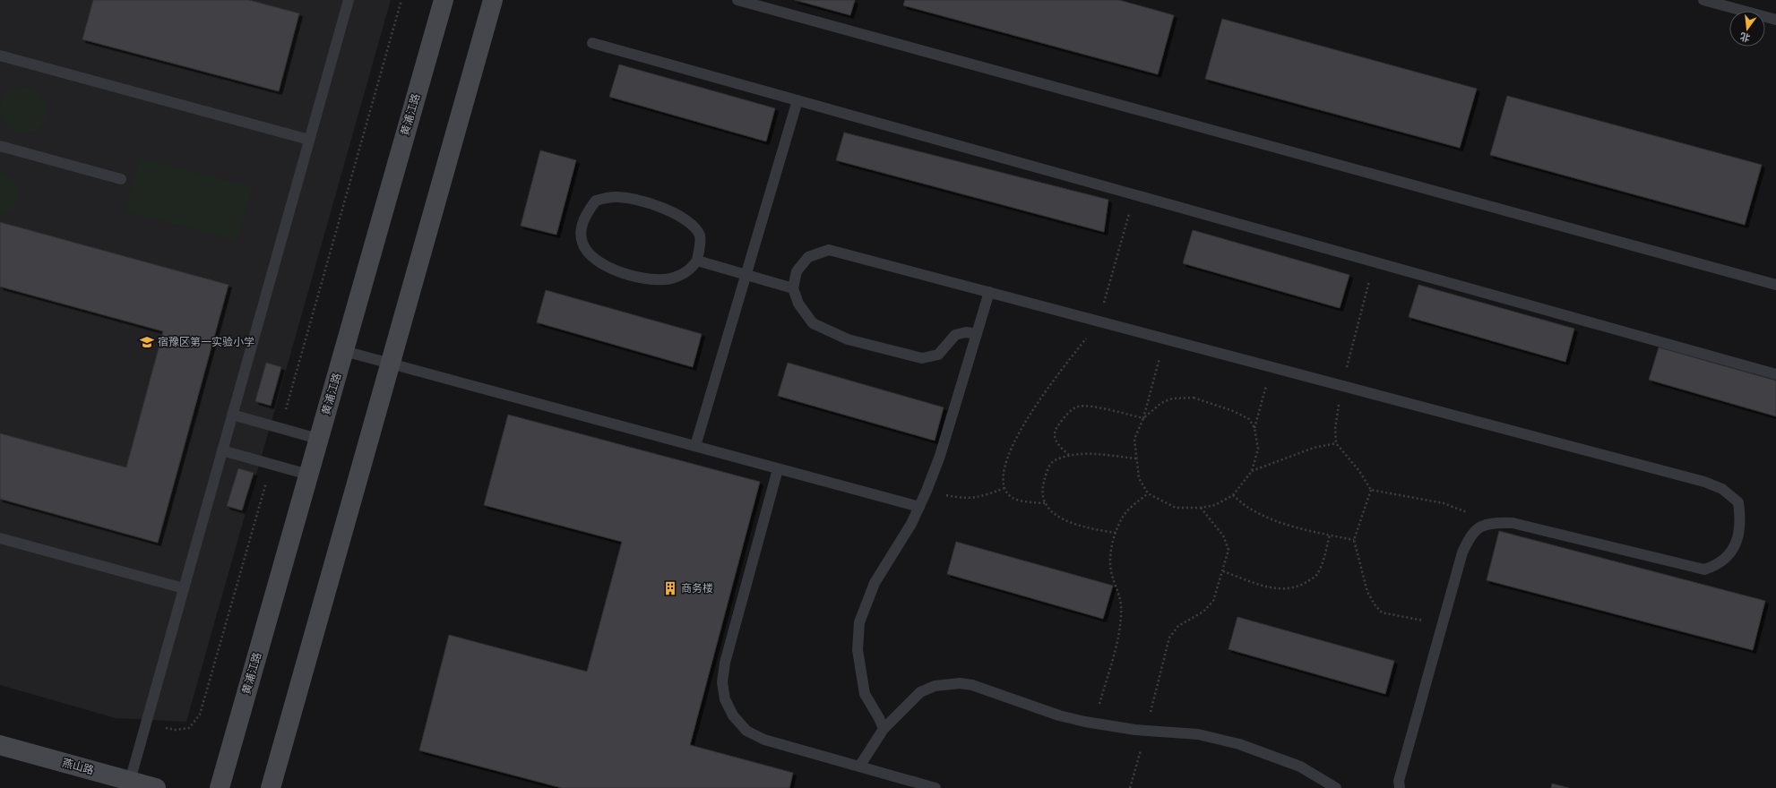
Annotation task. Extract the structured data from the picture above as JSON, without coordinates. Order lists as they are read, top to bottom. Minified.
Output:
{"streets":{"street":["黄浦江路","燕山路"]},"places":{"school or university":["宿豫区第一实验小学"],"building":["商务楼"]},"north":"bottom"}
